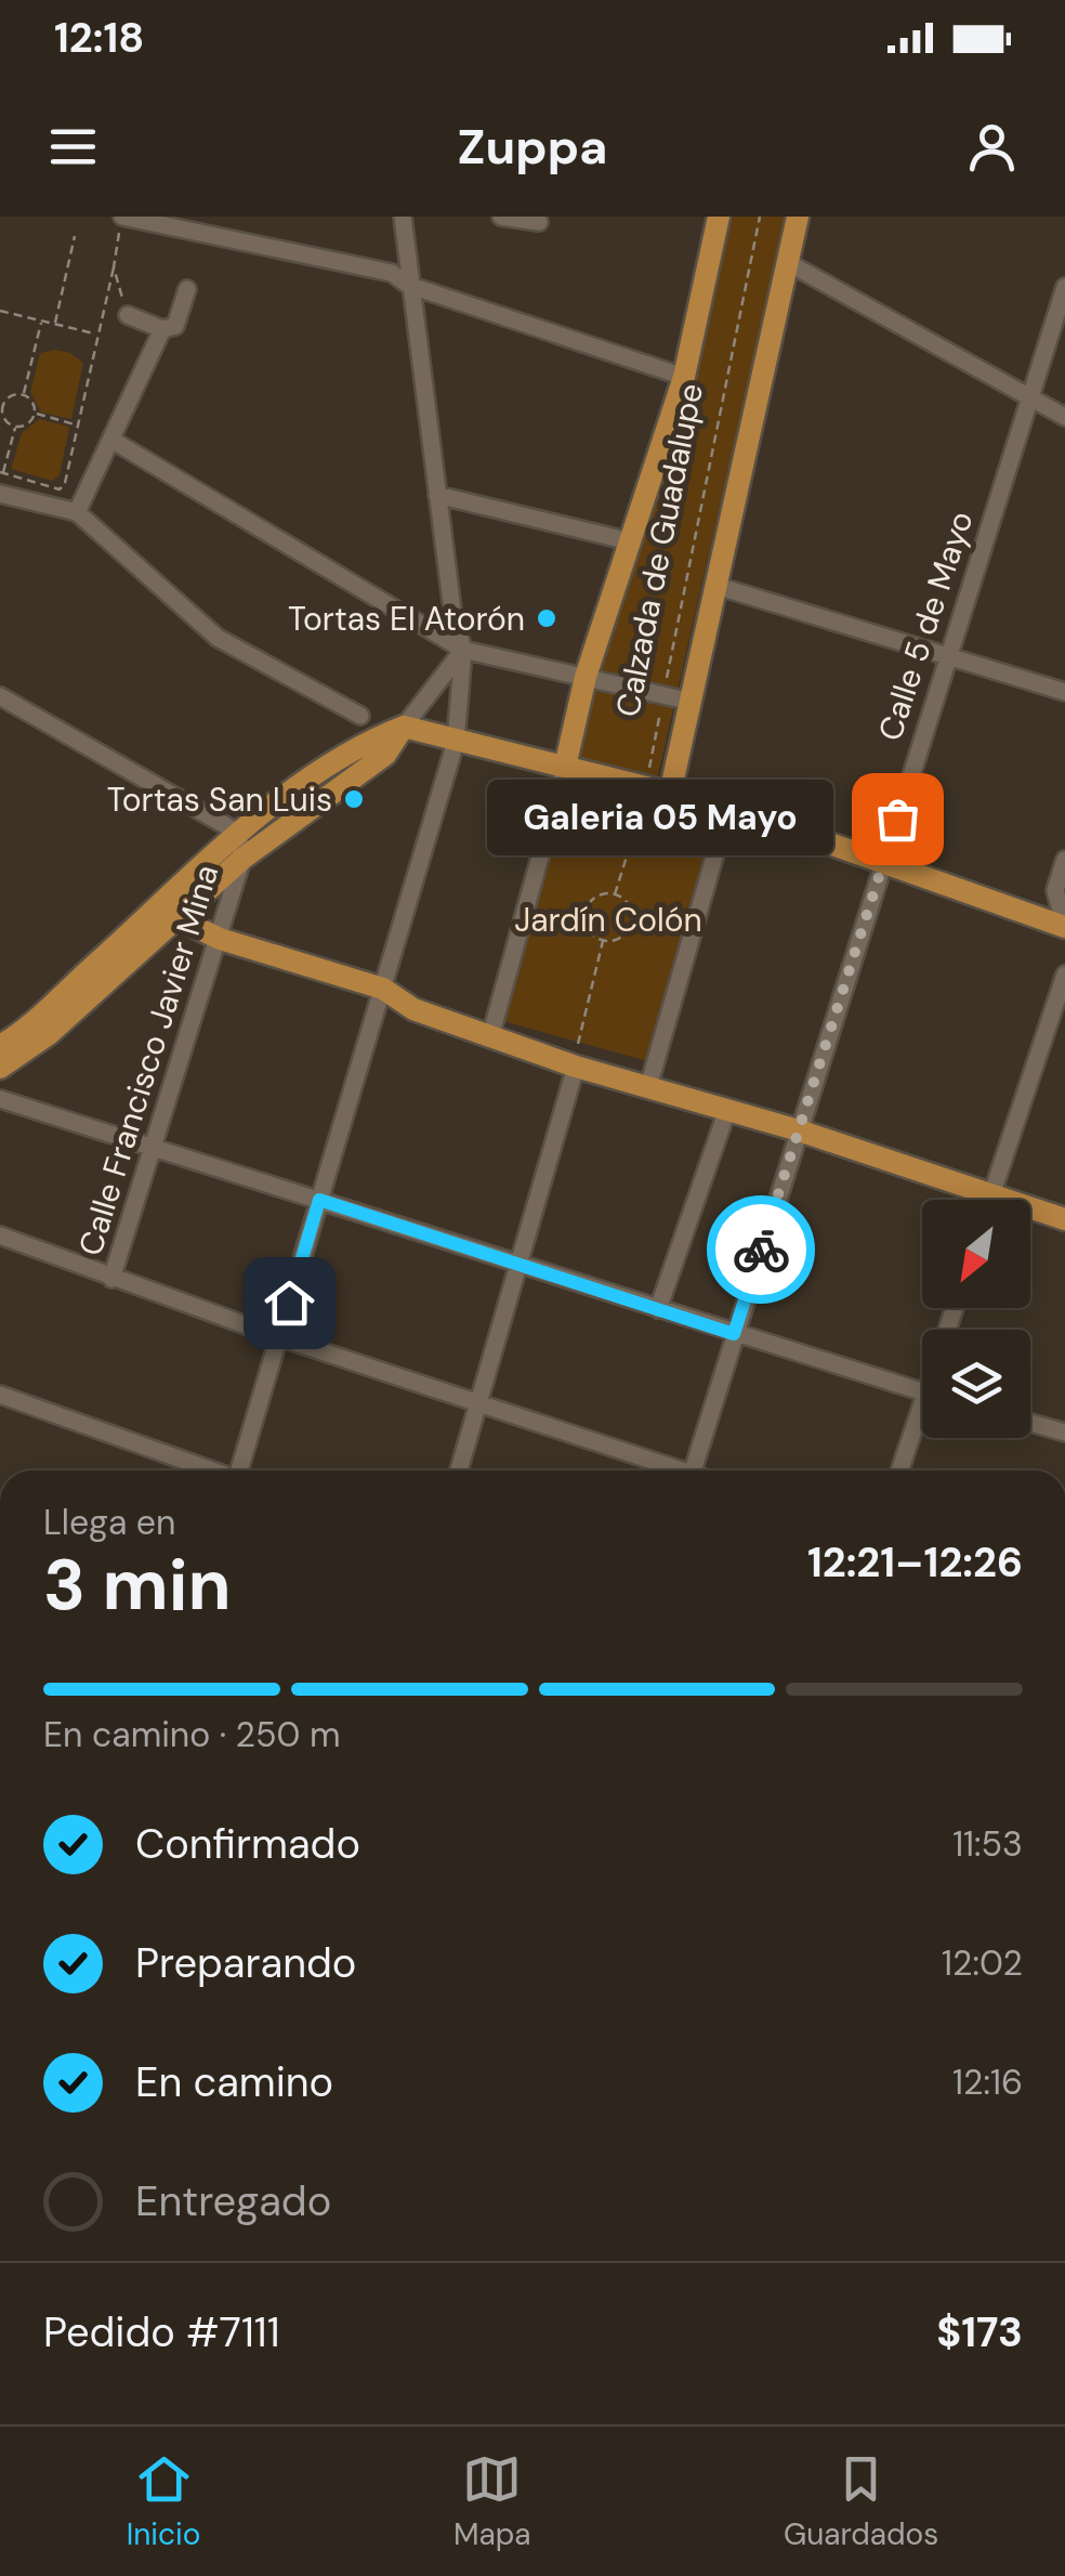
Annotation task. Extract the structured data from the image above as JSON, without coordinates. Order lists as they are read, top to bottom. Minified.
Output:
{"streets":{"main road":["Calzada de Guadalupe"],"street":["Calle 5 de Mayo","Calle Francisco Javier Mina"]},"parks":["Jardín Colón"],"places":["Tortas El Atorón","Tortas San Luis","Galeria 05 Mayo"],"north":"bottom left","page":{"status":"12:18","header":"Zuppa","bubble":"Galeria 05 Mayo","heading":["3 min","Llega en","12:21–12:26"],"panel":["Pedido #7111","$173"],"bar":"En camino · 250 m","list":[["Confirmado","11:53"],["Preparando","12:02"],["En camino","12:16"],"Entregado"],"tabs":["Inicio","Mapa","Guardados"]}}
